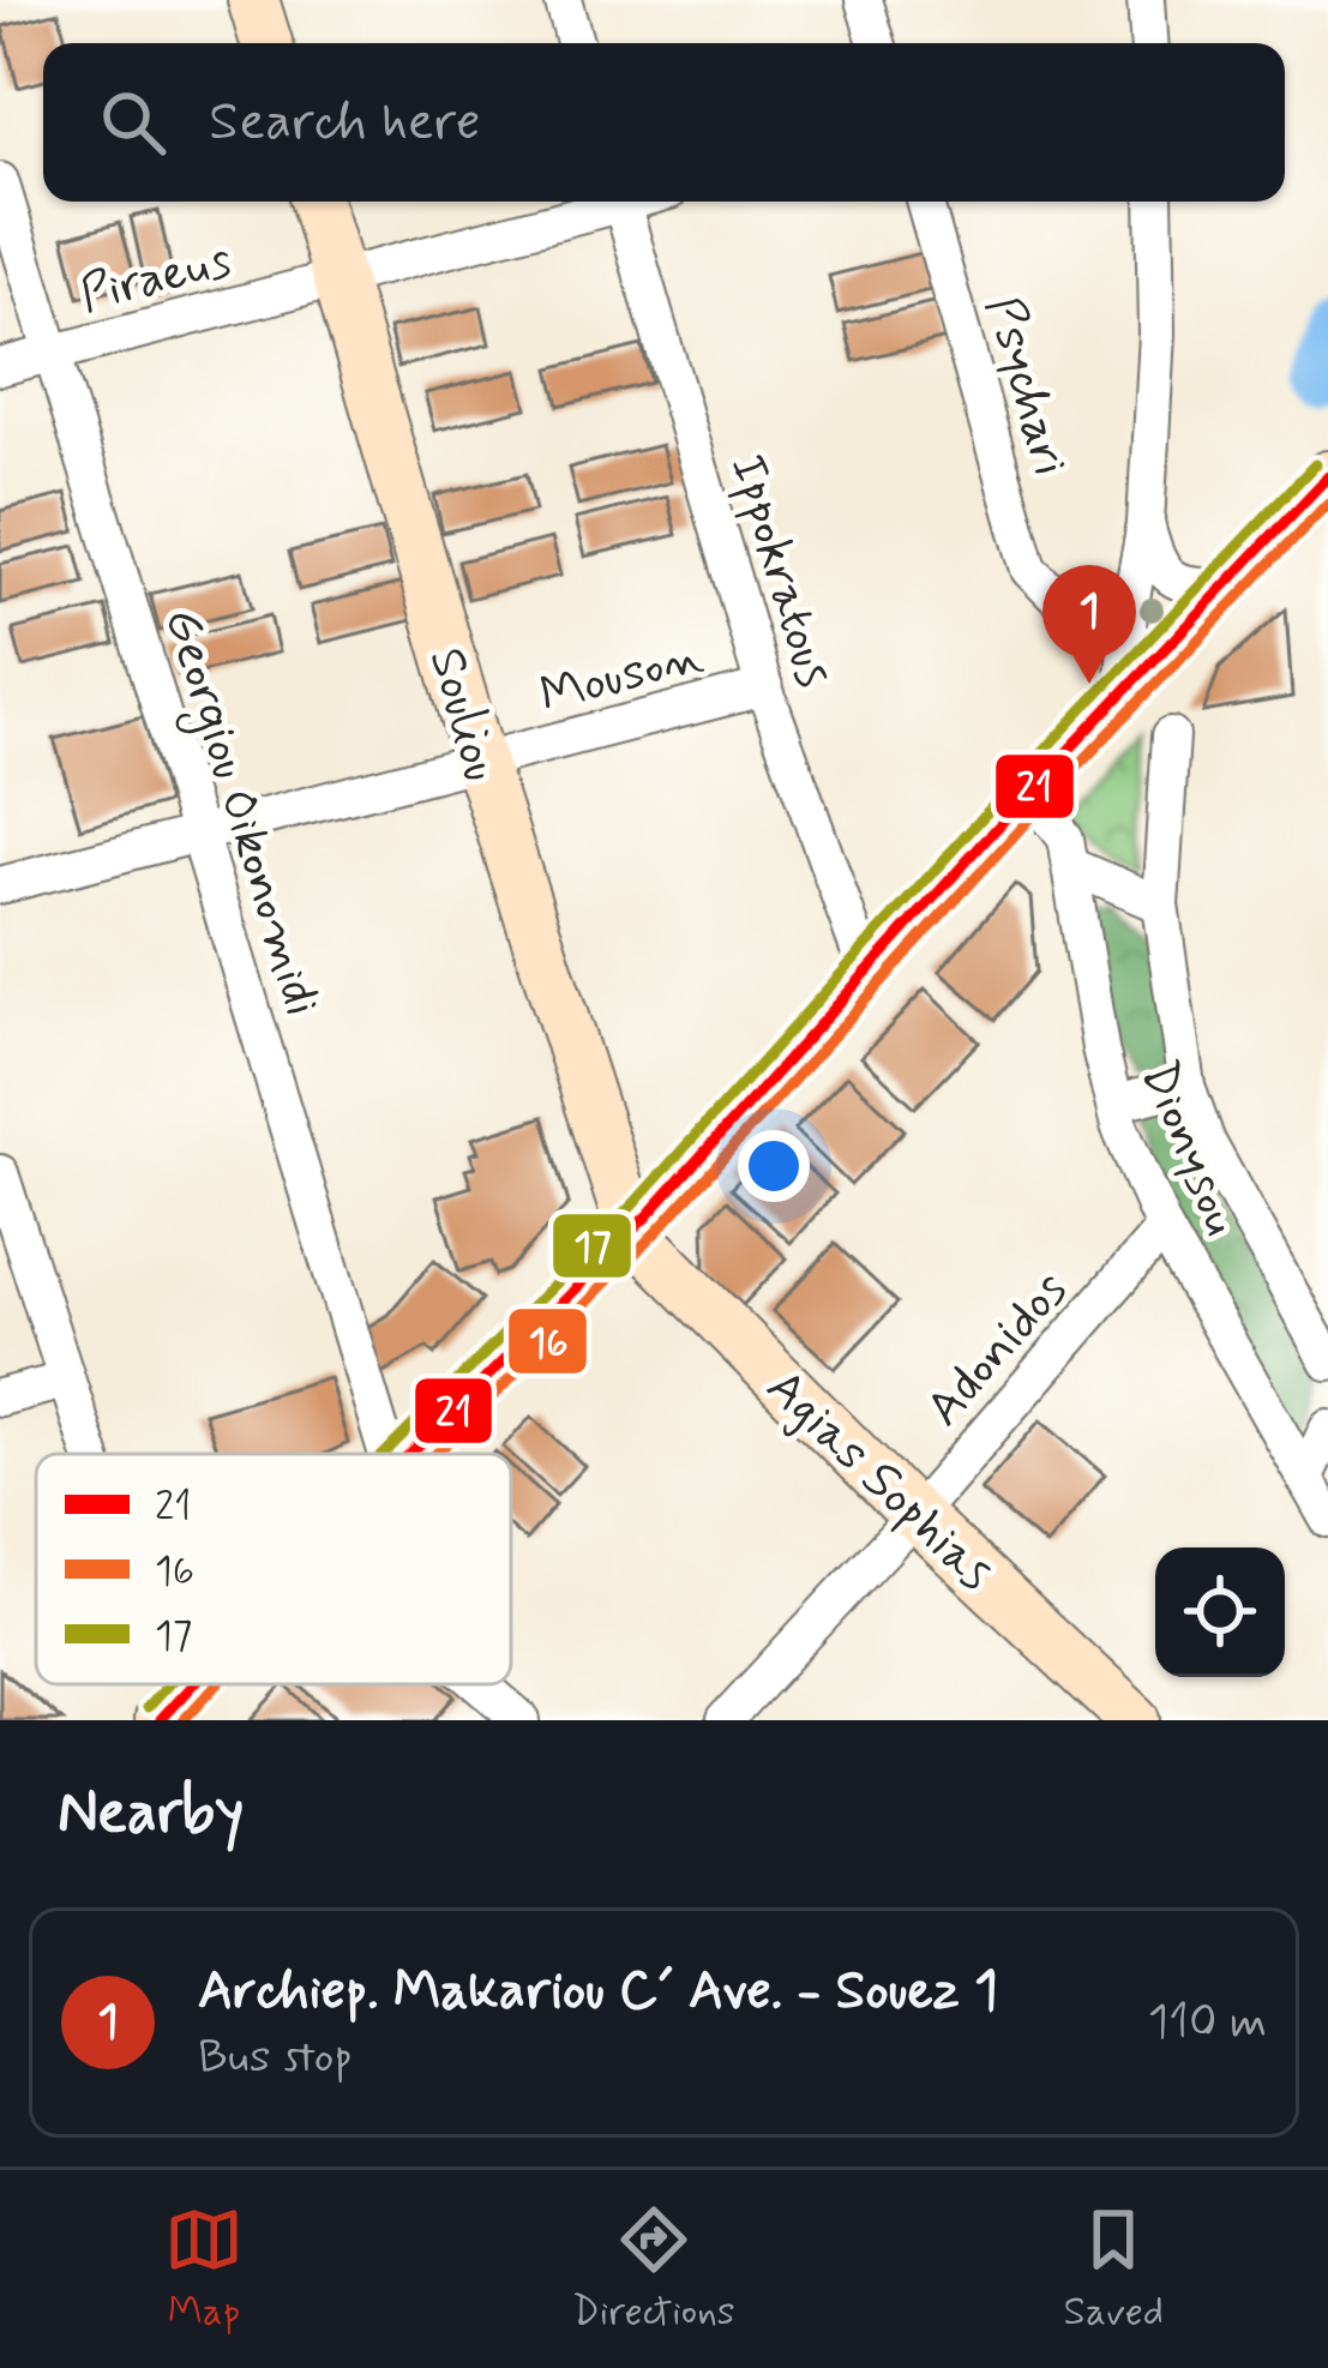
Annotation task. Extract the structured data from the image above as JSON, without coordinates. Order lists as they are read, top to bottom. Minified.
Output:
{"streets":{"street":["Piraeus","Psychari","Ippokratous","Mouson","Souliou","Georgiou Oikonomidi","Dionysou","Adonidos","Agias Sophias"]},"crossings":[["Piraeus","Souliou"],["Piraeus","Georgiou Oikonomidi"],["Ippokratous","Mouson"],["Mouson","Souliou"],["Mouson","Georgiou Oikonomidi"],["Souliou","Agias Sophias"],["Dionysou","Adonidos"],["Adonidos","Agias Sophias"]],"lines":["transit line 17","transit line 21","transit line 16"],"legend":["21","16","17"],"page":{"search":"Search here","pins":"1","heading":"Nearby","list":[{"mark":"1","name":"Archiep. Makariou C´ Ave. - Souez 1","note":"Bus stop","value":"110 m"}],"nav":["Map","Directions","Saved"]}}
